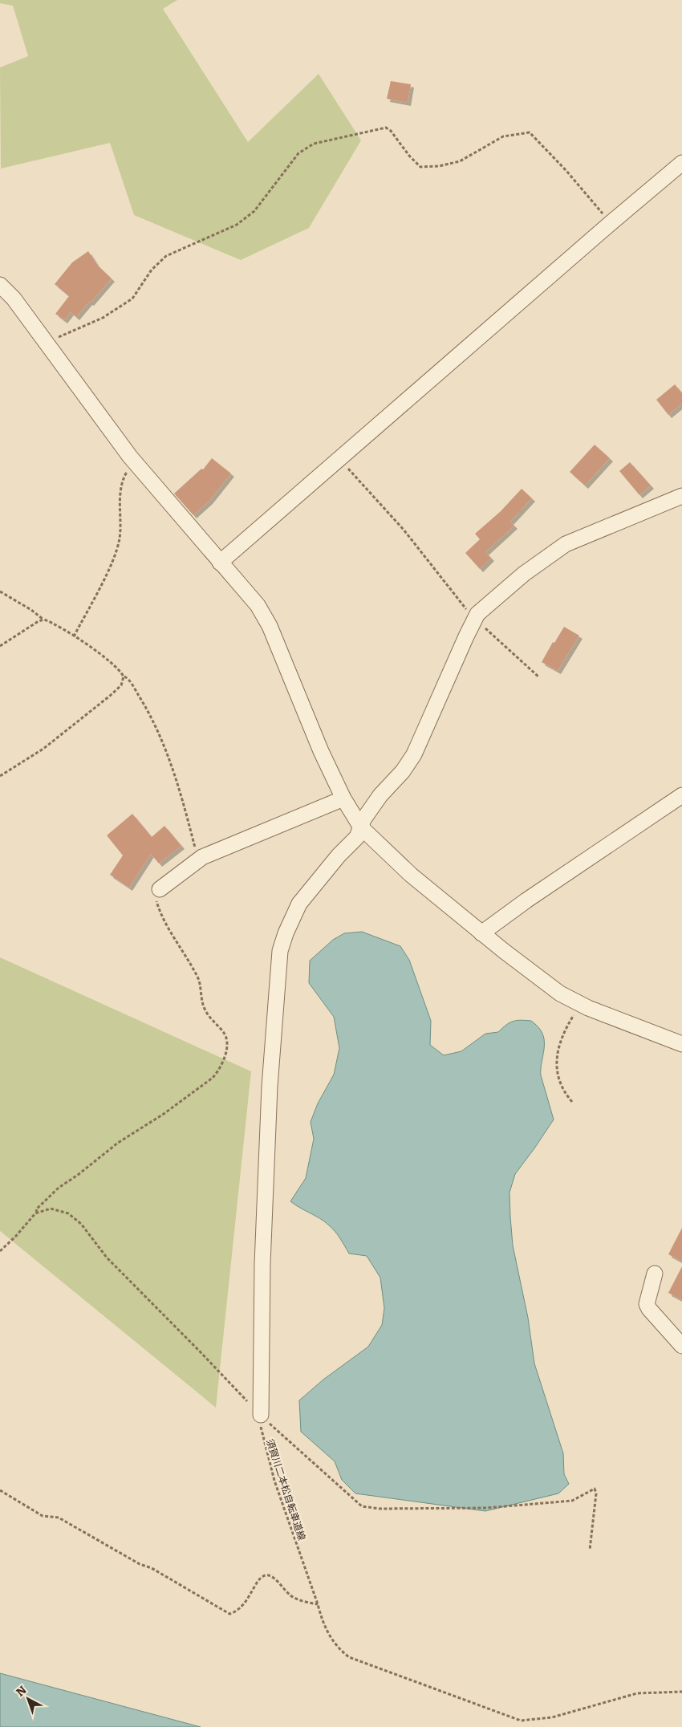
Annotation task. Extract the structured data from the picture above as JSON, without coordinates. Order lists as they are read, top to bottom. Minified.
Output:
{"streets":{"path":["須賀川二本松自転車道線"]},"north":"top left"}
